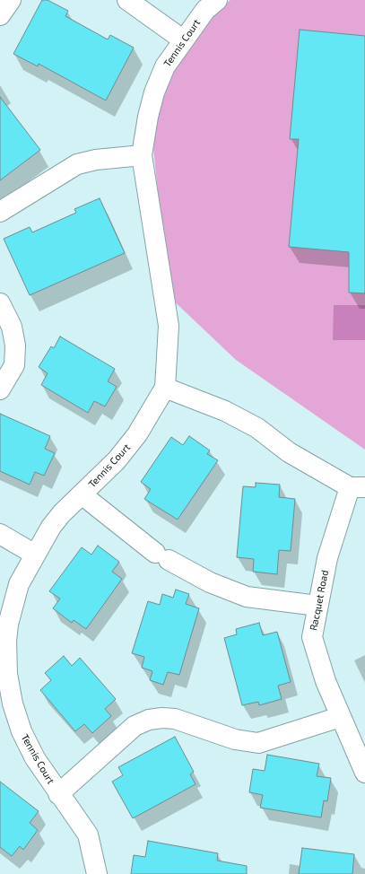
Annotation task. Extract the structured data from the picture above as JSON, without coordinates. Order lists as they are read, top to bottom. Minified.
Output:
{"streets":{"street":["Tennis Court","Racquet Road"]},"crossings":[["Tennis Court","Racquet Road"]]}
